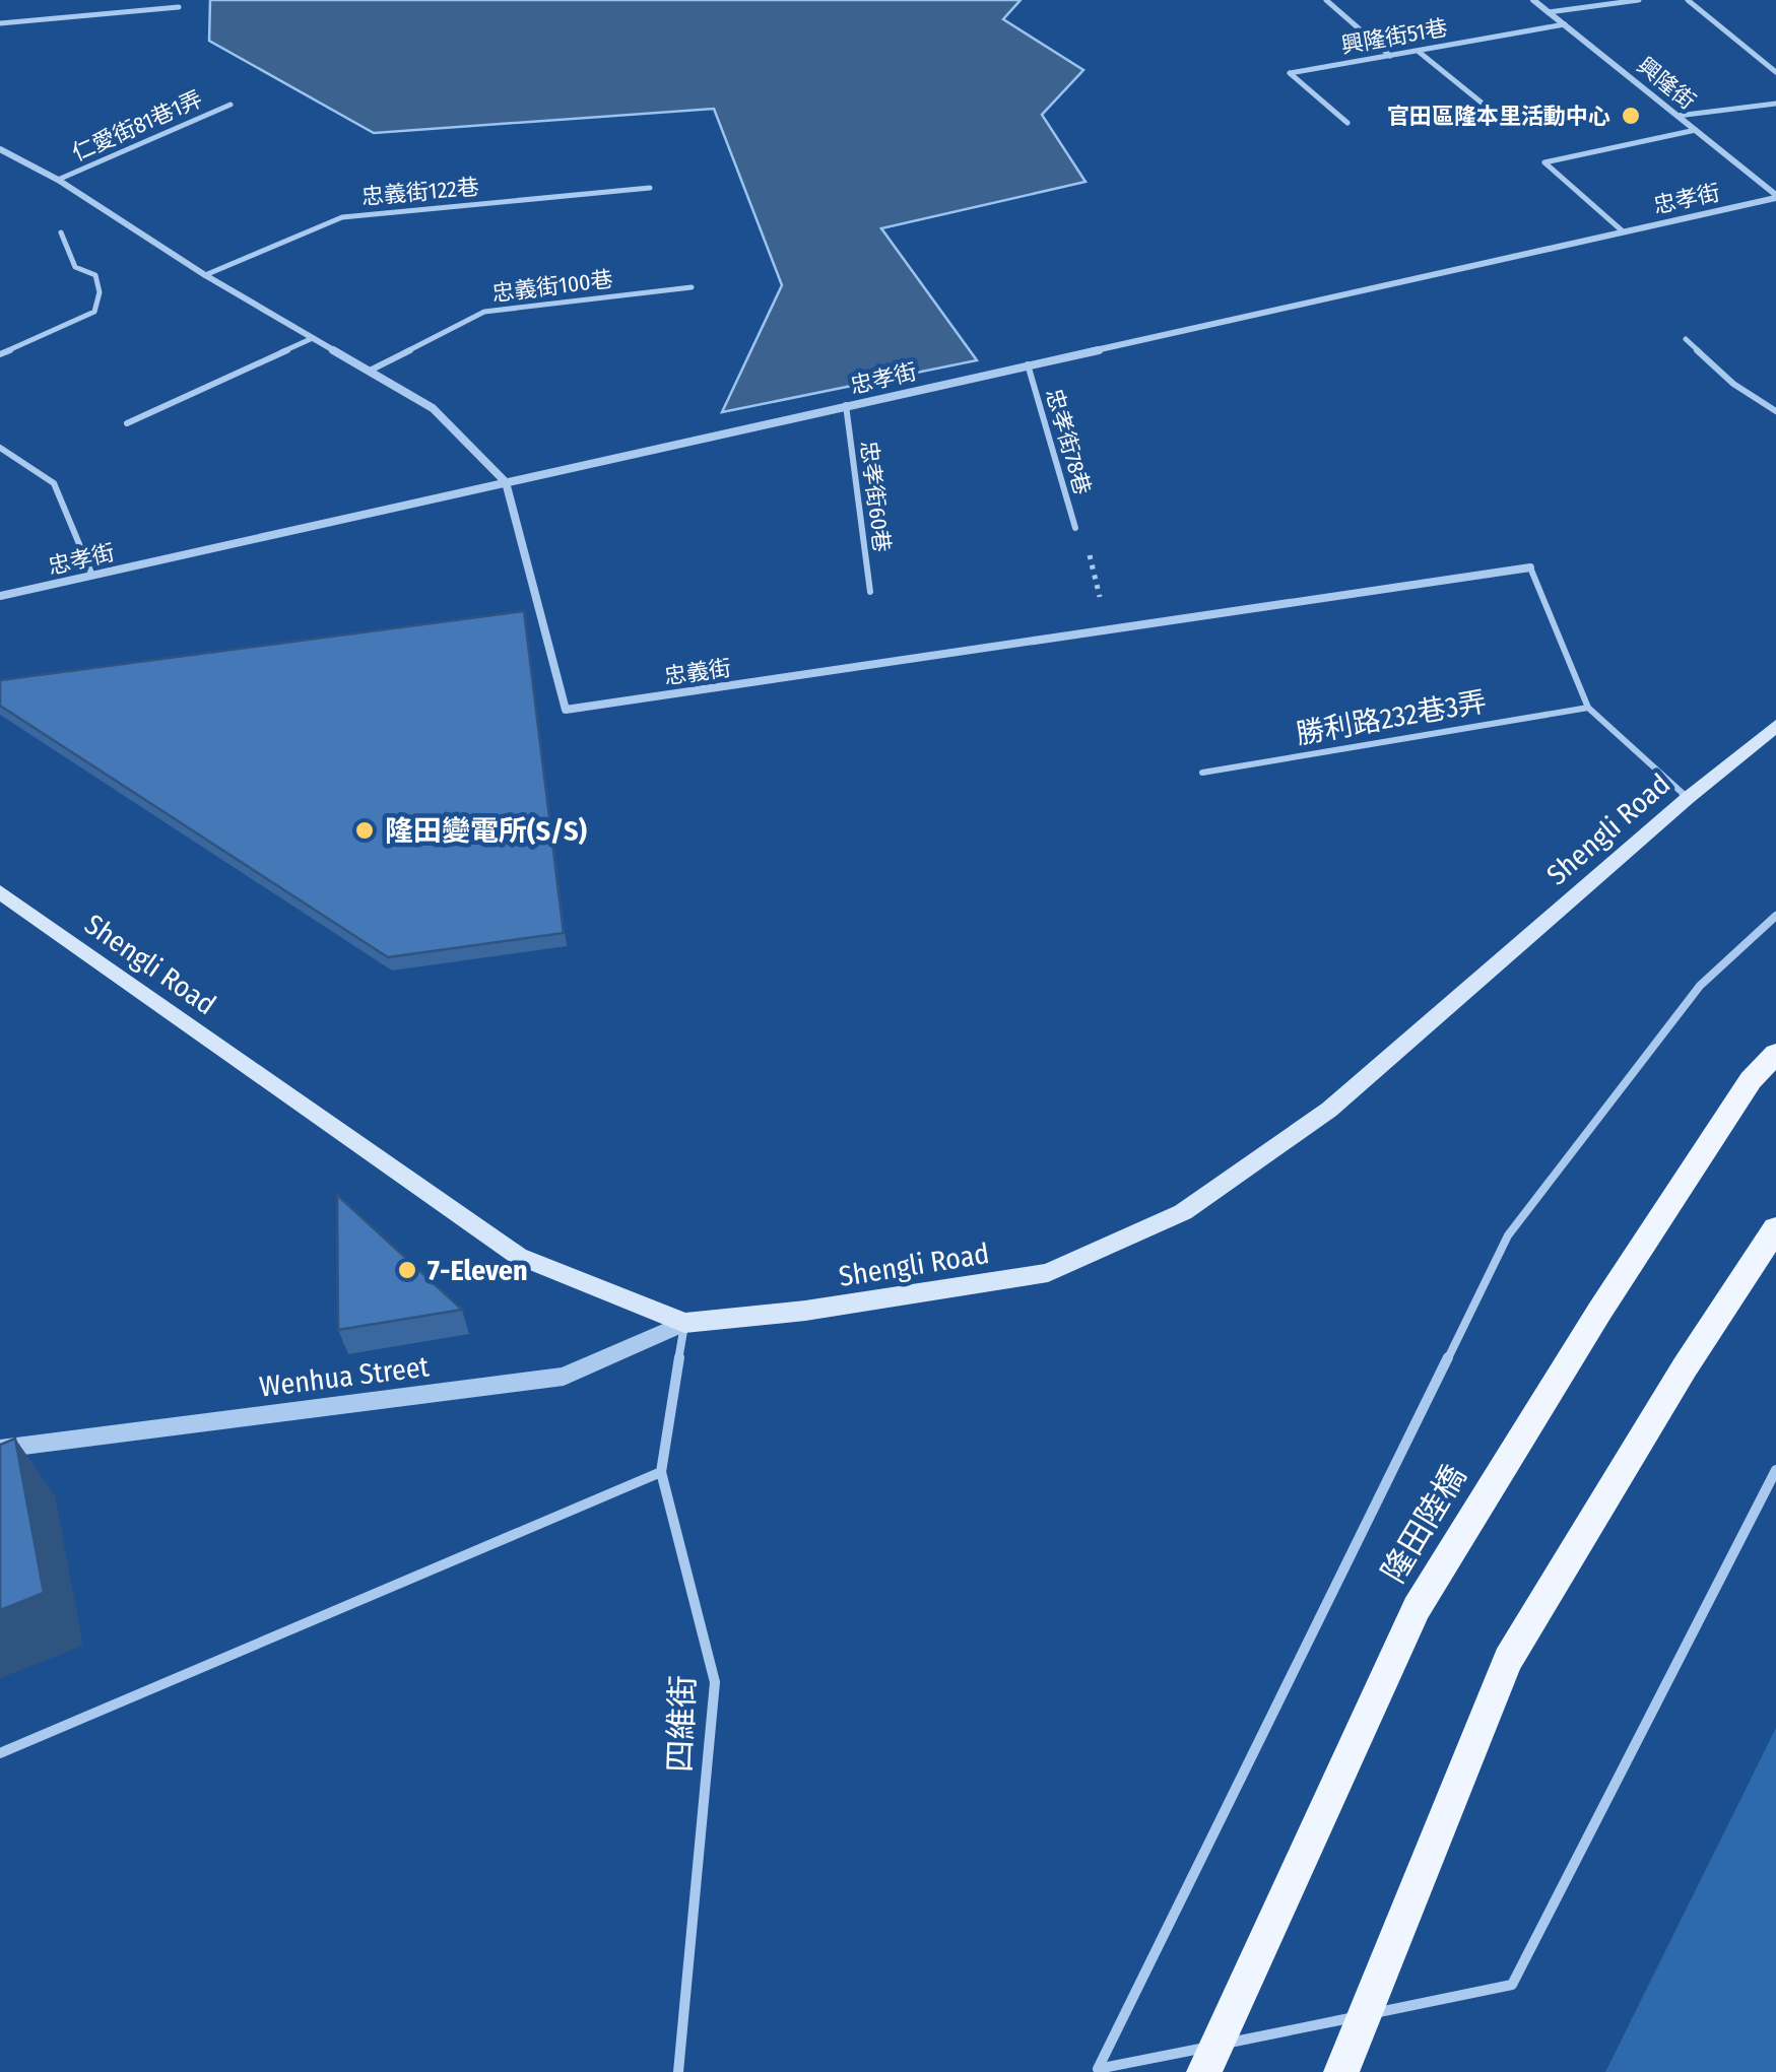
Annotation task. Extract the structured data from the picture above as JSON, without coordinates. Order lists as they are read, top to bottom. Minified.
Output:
{"streets":{"main road":["Shengli Road","隆田陸橋"],"street":["興隆街","忠孝街","忠義街","Wenhua Street"],"lane":["興隆街51巷","仁愛街81巷1弄","忠義街122巷","忠義街100巷","忠孝街78巷","忠孝街60巷","勝利路232巷3弄","四維街"]},"crossings":[["興隆街51巷","興隆街"],["興隆街","忠孝街"],["仁愛街81巷1弄","忠義街"],["忠義街122巷","忠義街"],["忠孝街","忠孝街78巷"],["忠孝街","忠孝街60巷"],["忠孝街","忠義街"],["忠義街100巷","忠義街"],["Shengli Road","Wenhua Street"],["Shengli Road","四維街"],["Wenhua Street","四維街"]],"places":["官田區隆本里活動中心","隆田變電所(S/S)","7-Eleven"]}
